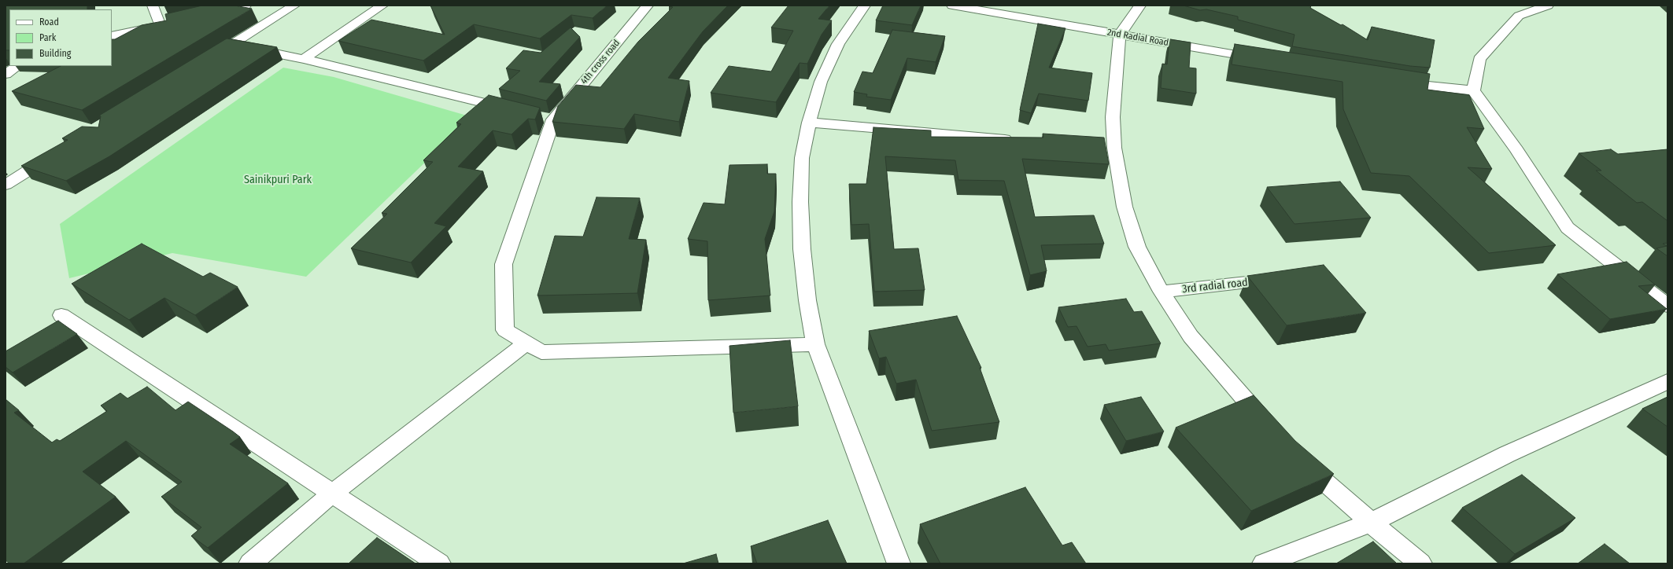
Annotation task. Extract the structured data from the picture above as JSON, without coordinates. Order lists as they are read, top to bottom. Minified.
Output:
{"streets":{"street":["2nd Radial Road","4th cross road","3rd radial road"]},"parks":["Sainikpuri Park"],"legend":["Road","Park","Building"]}
